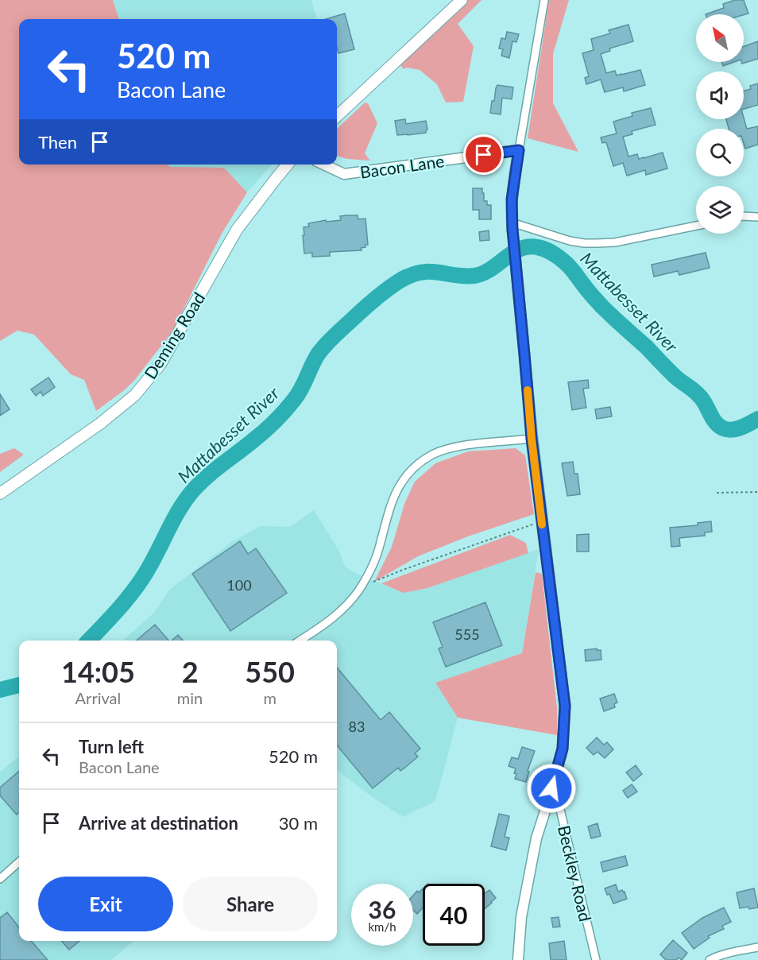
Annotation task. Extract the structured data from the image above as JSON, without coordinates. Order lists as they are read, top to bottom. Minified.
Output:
{"streets":{"main road":["Deming Road"],"street":["Bacon Lane","Beckley Road"]},"water":["Mattabesset River"],"house_numbers":["100","555","83"],"north":"top left","page":{"turn":["520 m","Bacon Lane"],"then":"Then","eta":["14:05","Arrival","2","min","550","m"],"list":[{"name":"Turn left","note":"Bacon Lane","value":"520 m"},{"name":"Arrive at destination","value":"30 m"}],"buttons":["Exit","Share"],"speed":"36 km/h","limit":"40"}}
